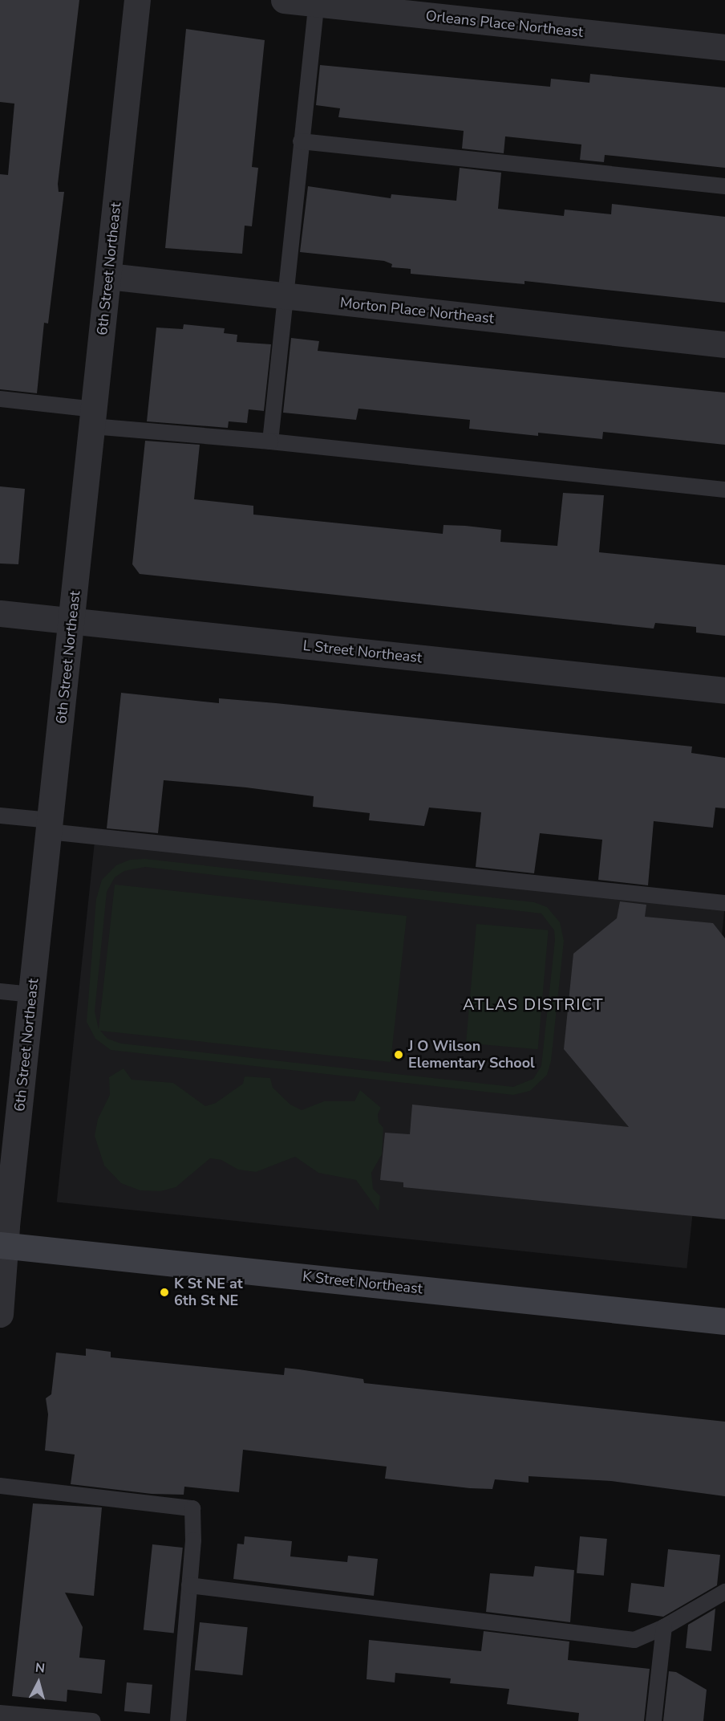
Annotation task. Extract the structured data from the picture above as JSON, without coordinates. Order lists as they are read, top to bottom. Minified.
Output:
{"streets":{"main road":["K Street Northeast"],"street":["Orleans Place Northeast","6th Street Northeast","Morton Place Northeast","L Street Northeast"]},"crossings":[["6th Street Northeast","Morton Place Northeast"],["6th Street Northeast","L Street Northeast"],["6th Street Northeast","K Street Northeast"]],"districts":["ATLAS DISTRICT"],"places":["J O Wilson Elementary School","K St NE at 6th St NE"],"north":"top"}
